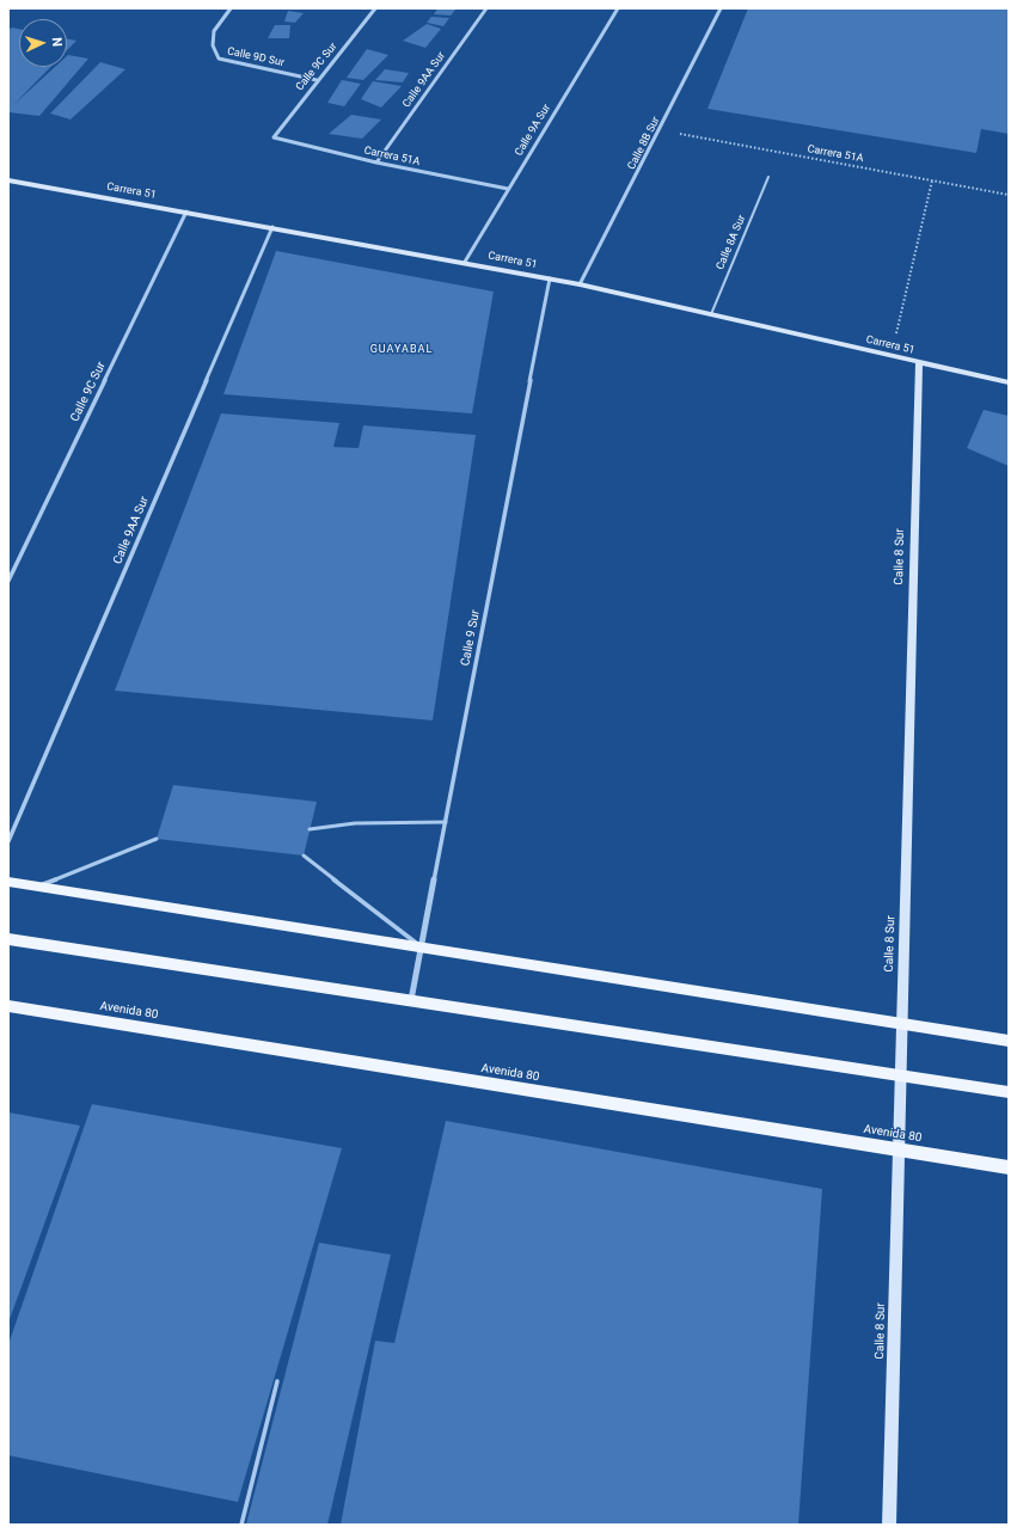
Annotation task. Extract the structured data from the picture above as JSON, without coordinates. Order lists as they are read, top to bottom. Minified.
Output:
{"streets":{"main road":["Avenida 80"],"street":["Calle 9D Sur","Calle 9C Sur","Calle 9AA Sur","Calle 9A Sur","Calle 8B Sur","Carrera 51A","Carrera 51","Calle 8 Sur","Calle 9 Sur"],"lane":["Calle 8A Sur"]},"crossings":[["Calle 9D Sur","Calle 9C Sur"],["Calle 9C Sur","Carrera 51A"],["Calle 9C Sur","Carrera 51"],["Calle 9AA Sur","Carrera 51A"],["Calle 9AA Sur","Carrera 51"],["Calle 9A Sur","Carrera 51A"],["Calle 9A Sur","Carrera 51"],["Calle 8B Sur","Carrera 51A"],["Calle 8B Sur","Carrera 51"],["Carrera 51","Calle 8A Sur"],["Carrera 51","Calle 8 Sur"],["Carrera 51","Calle 9 Sur"],["Calle 8 Sur","Avenida 80"]],"districts":["GUAYABAL"],"north":"right"}
